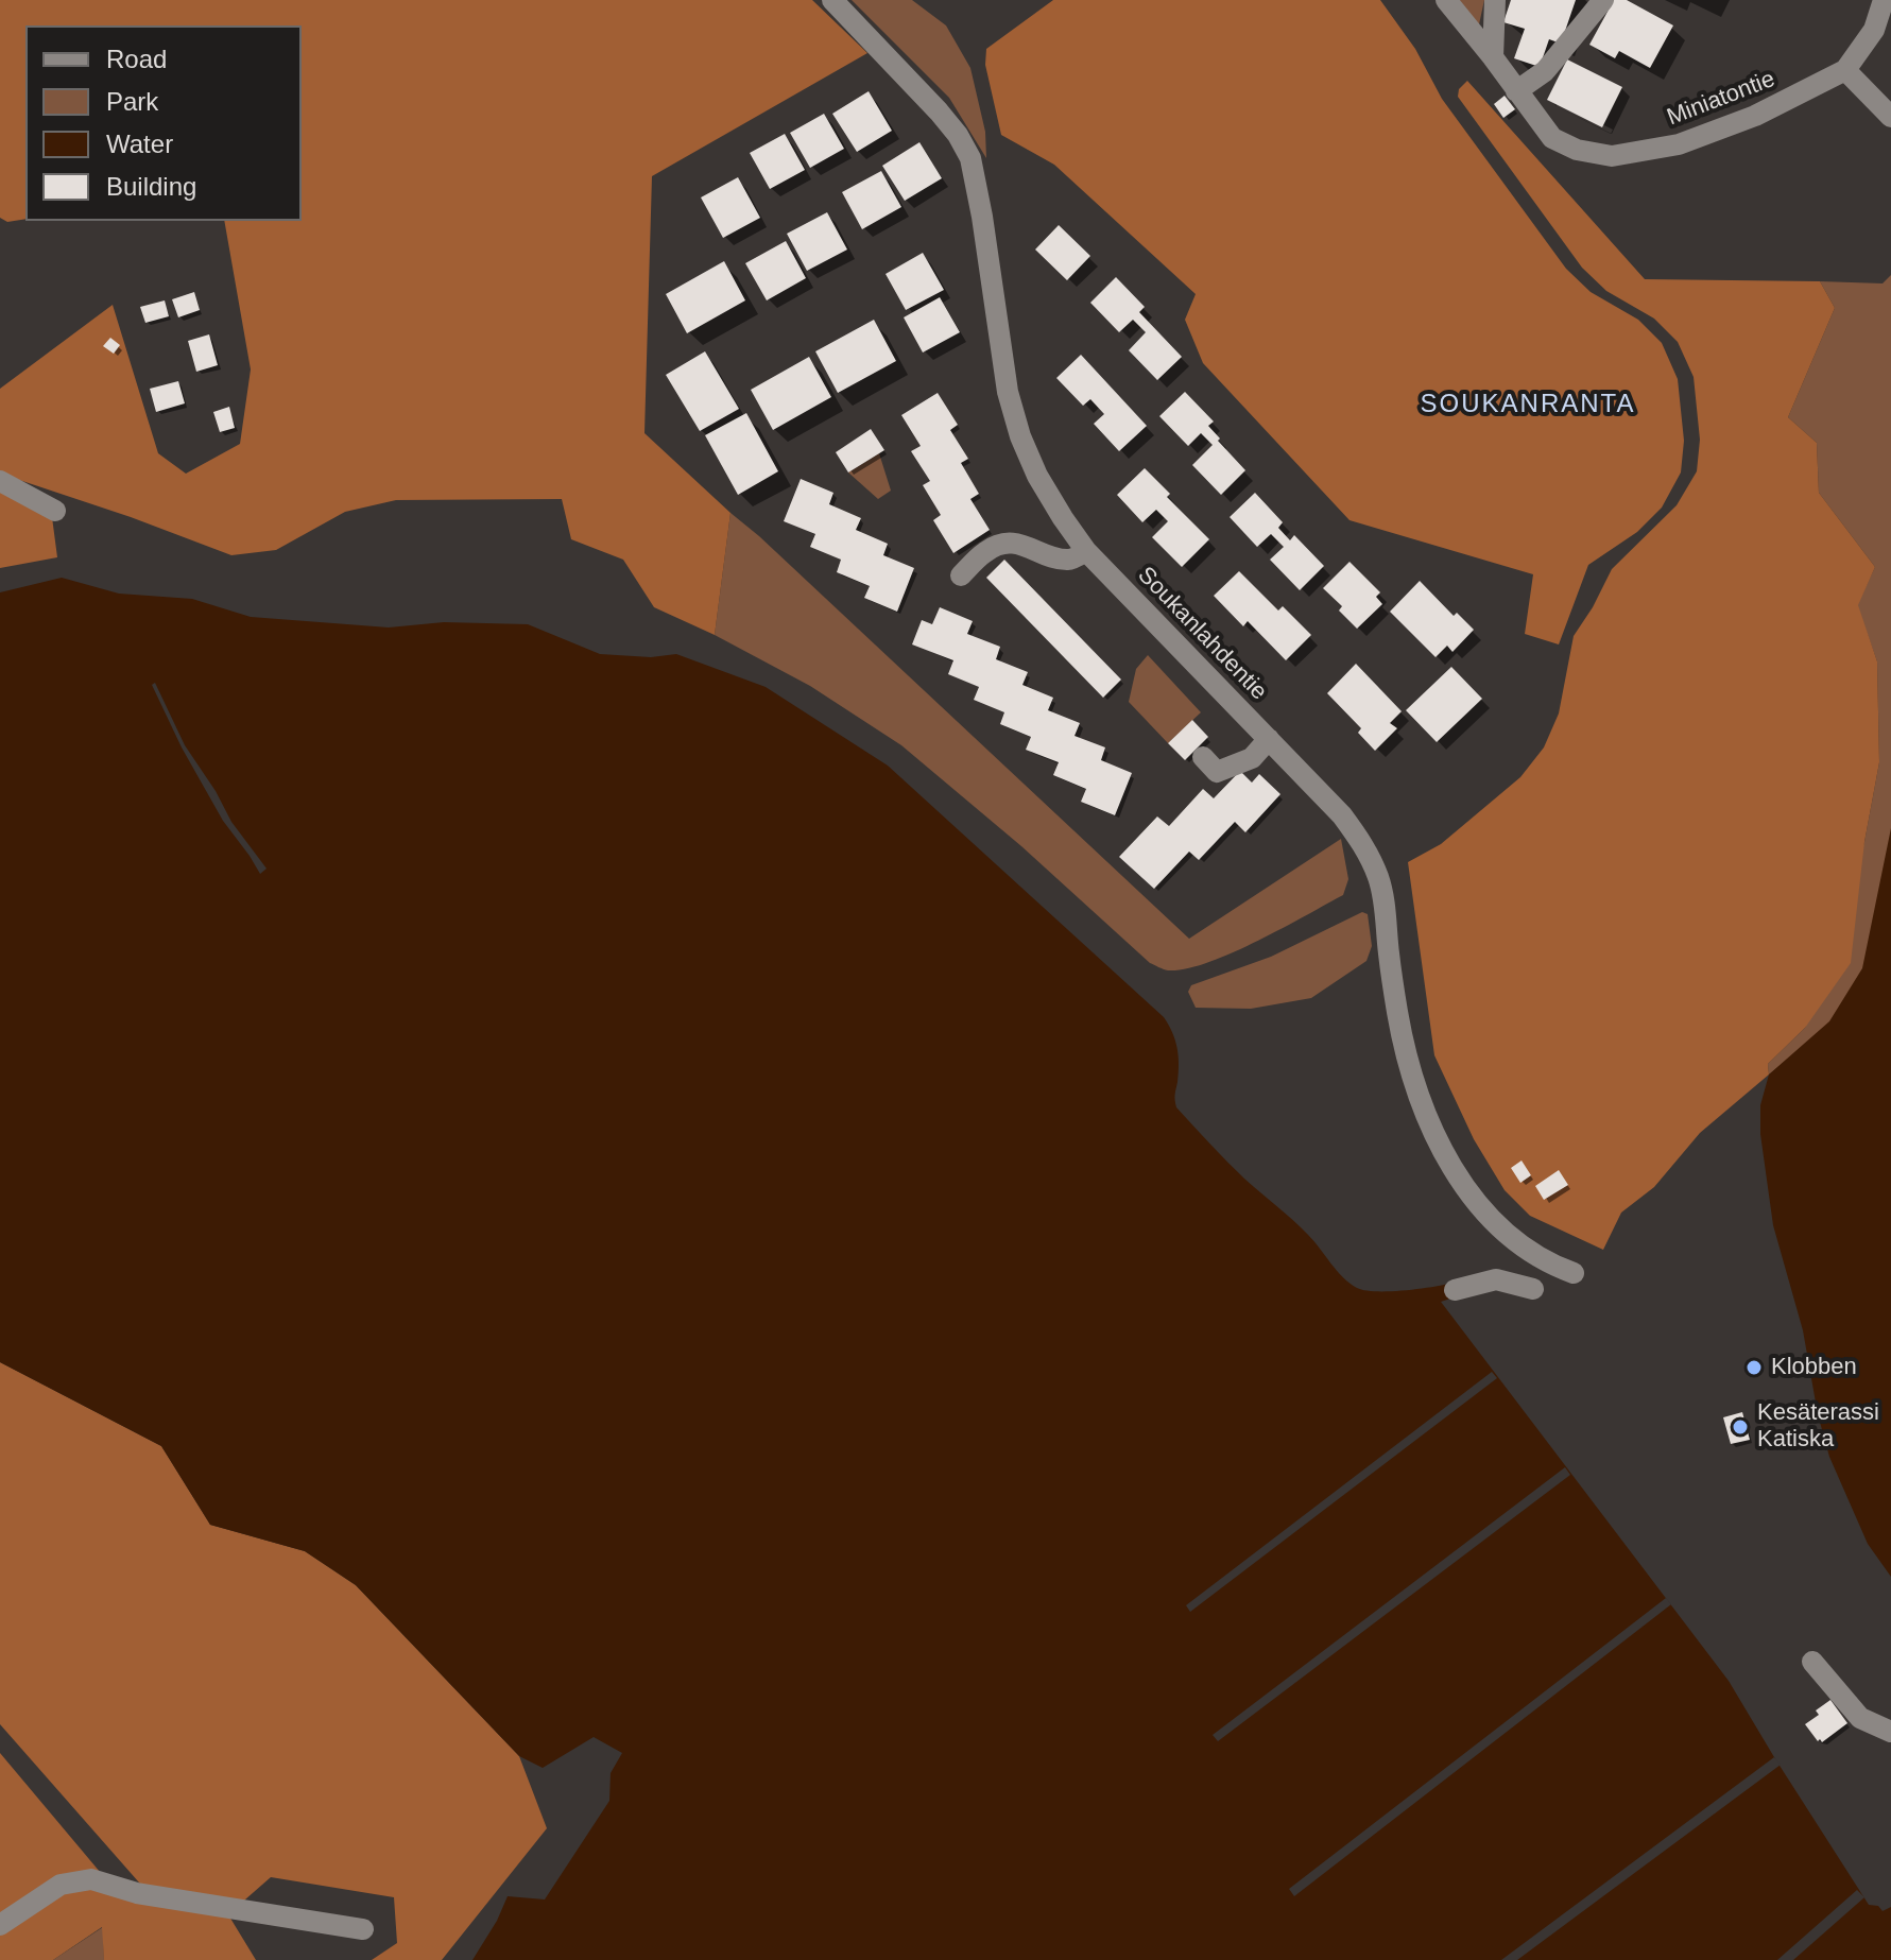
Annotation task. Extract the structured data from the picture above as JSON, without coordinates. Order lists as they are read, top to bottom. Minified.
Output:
{"streets":{"street":["Miniatontie","Soukanlahdentie"]},"districts":["SOUKANRANTA"],"places":["Klobben","Kesäterassi Katiska"],"legend":["Road","Park","Water","Building"]}
